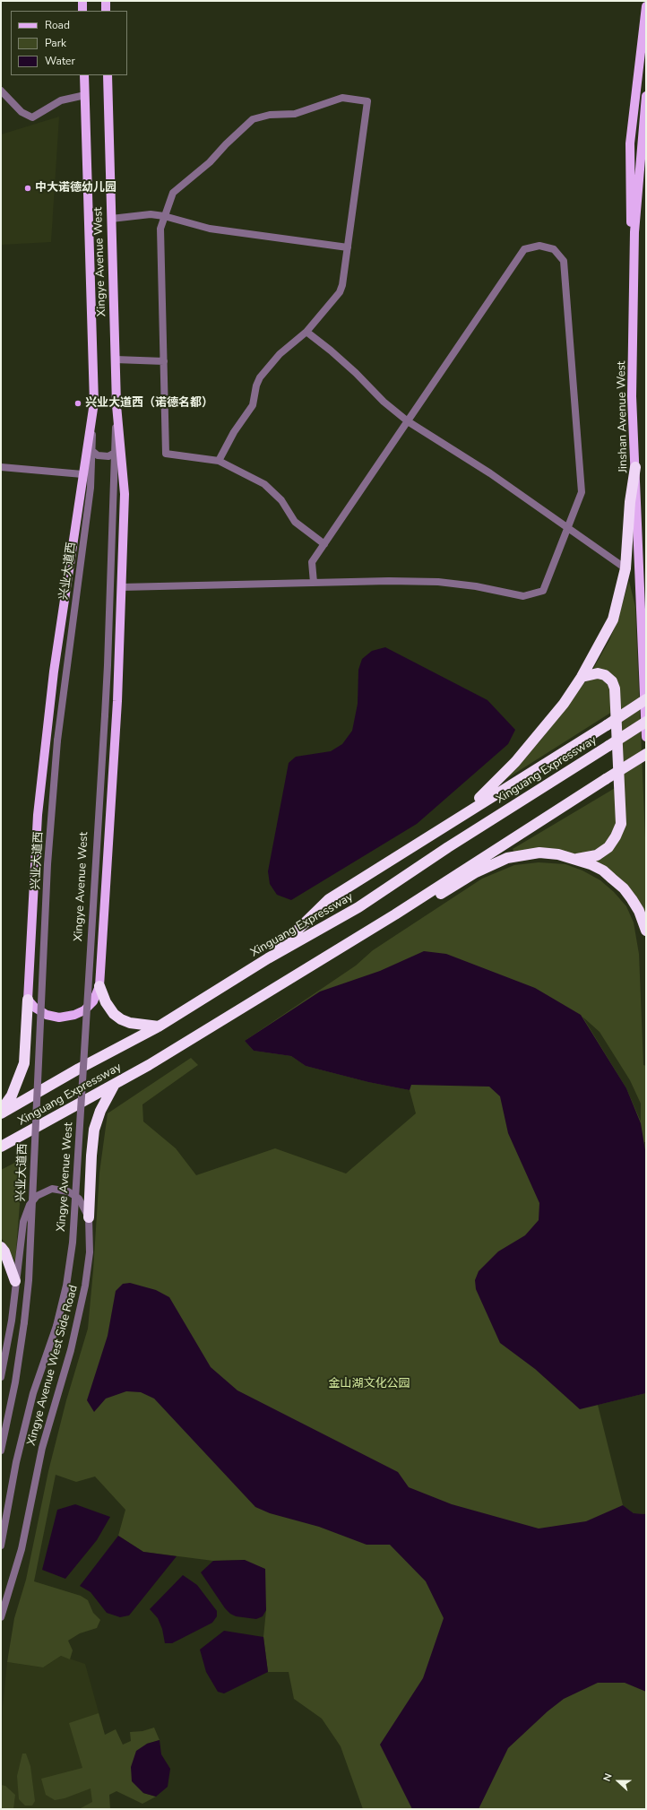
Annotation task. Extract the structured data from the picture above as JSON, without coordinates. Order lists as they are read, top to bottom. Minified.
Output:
{"streets":{"highway":["Xinguang Expressway"],"main road":["Xingye Avenue West","Jinshan Avenue West"],"street":["兴业大道西","Xingye Avenue West Side Road"]},"crossings":[["Xingye Avenue West","兴业大道西"]],"parks":["金山湖文化公园"],"places":["中大诺德幼儿园","兴业大道西（诺德名都）"],"legend":["Road","Park","Water"],"north":"left"}
